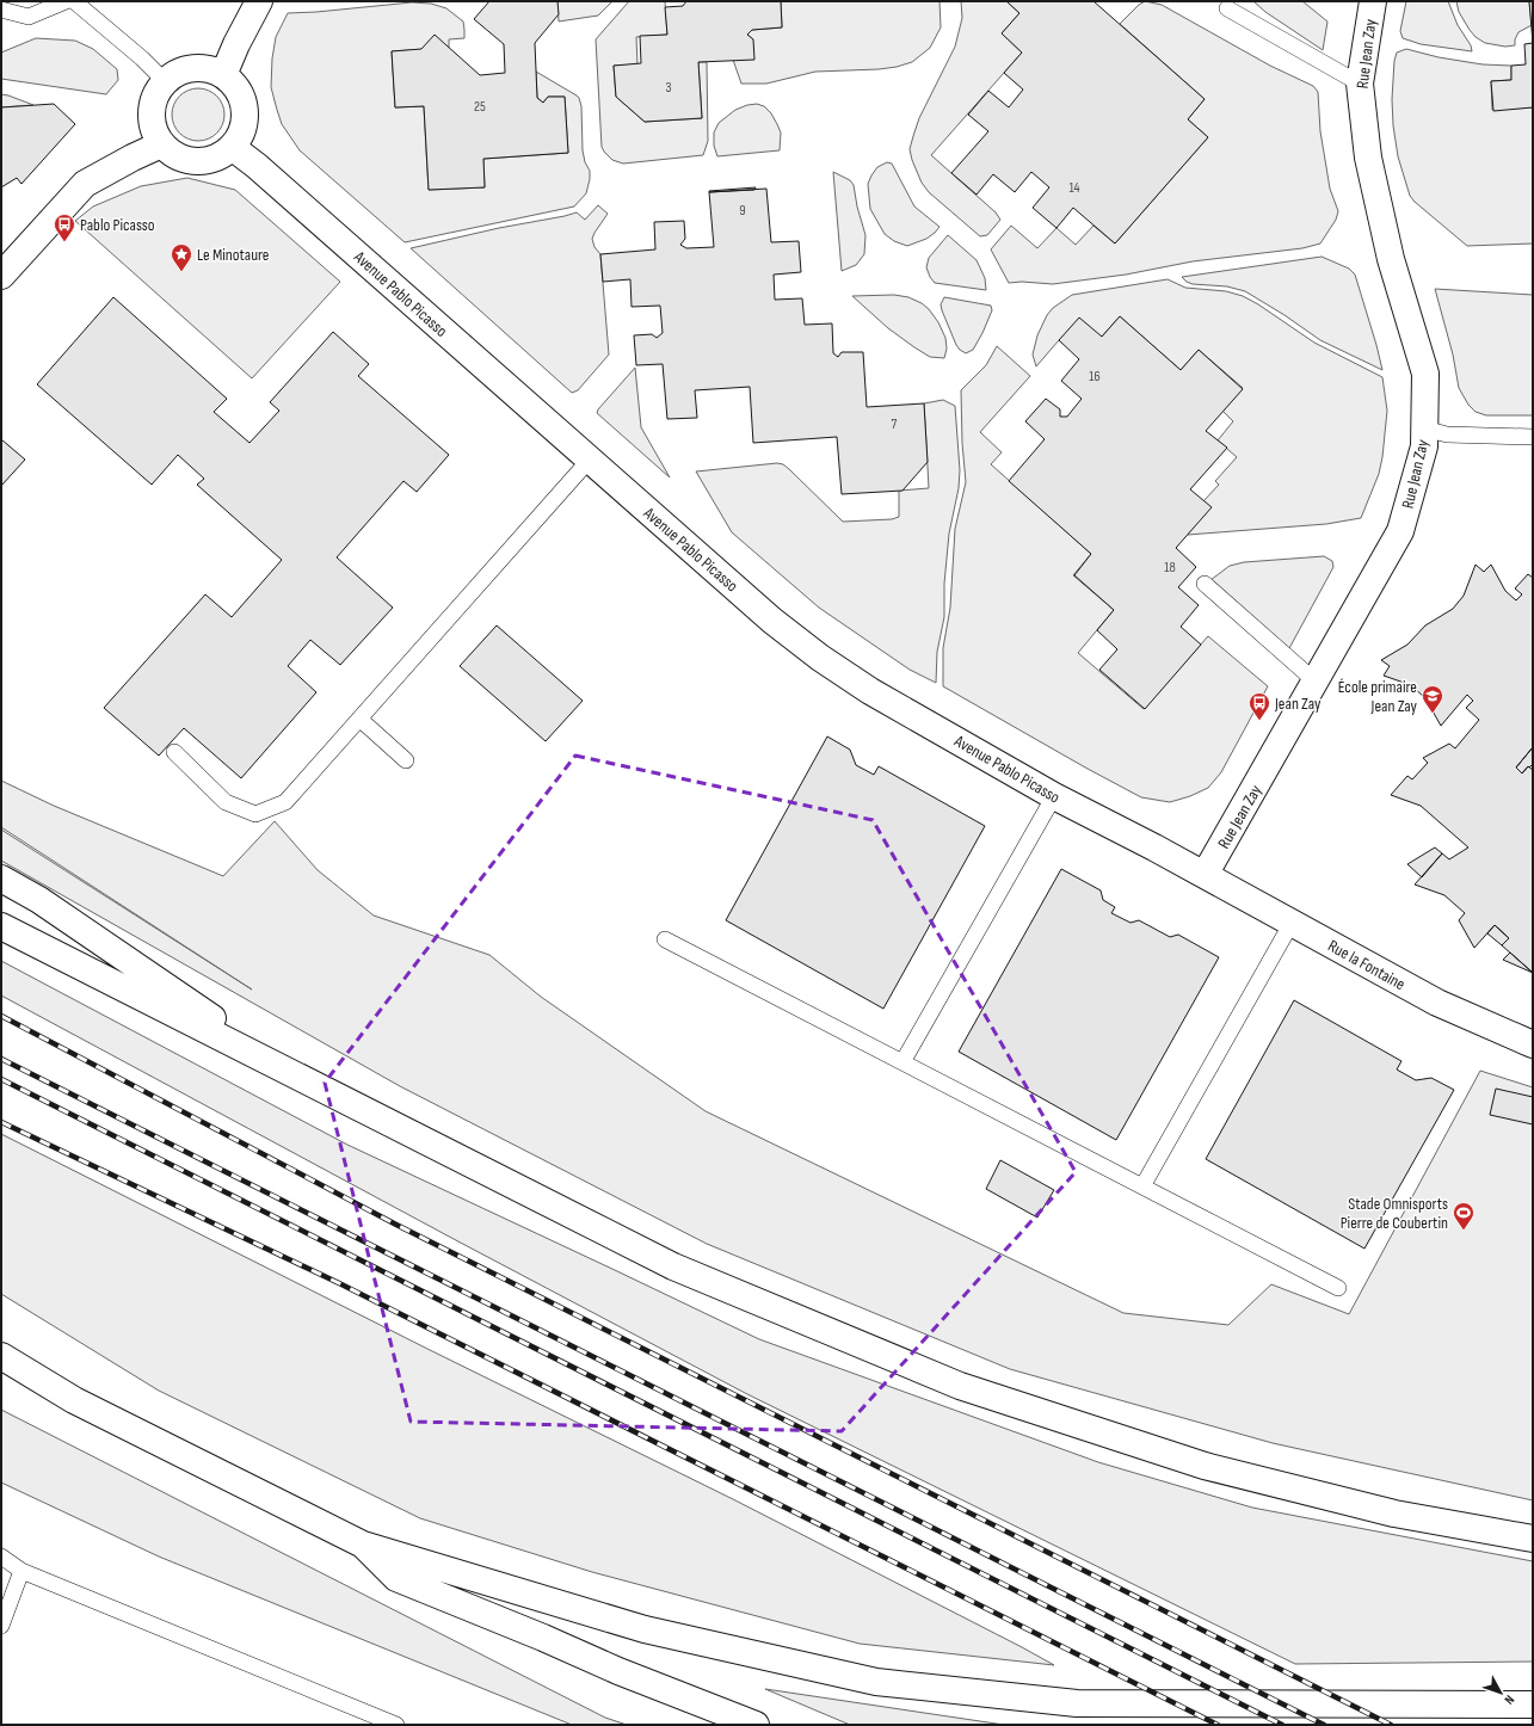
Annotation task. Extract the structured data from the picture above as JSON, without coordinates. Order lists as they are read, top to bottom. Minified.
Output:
{"streets":{"main road":["Rue Jean Zay","Avenue Pablo Picasso","Rue la Fontaine"]},"crossings":[["Rue Jean Zay","Avenue Pablo Picasso"],["Rue Jean Zay","Rue la Fontaine"],["Avenue Pablo Picasso","Rue la Fontaine"]],"places":{"bus stop":["Pablo Picasso","Jean Zay"],"place":["Le Minotaure"],"school or university":["École primaire Jean Zay"],"sports":["Stade Omnisports Pierre de Coubertin"]},"house_numbers":["3","25","14","9","16","7","18"],"north":"bottom right"}
